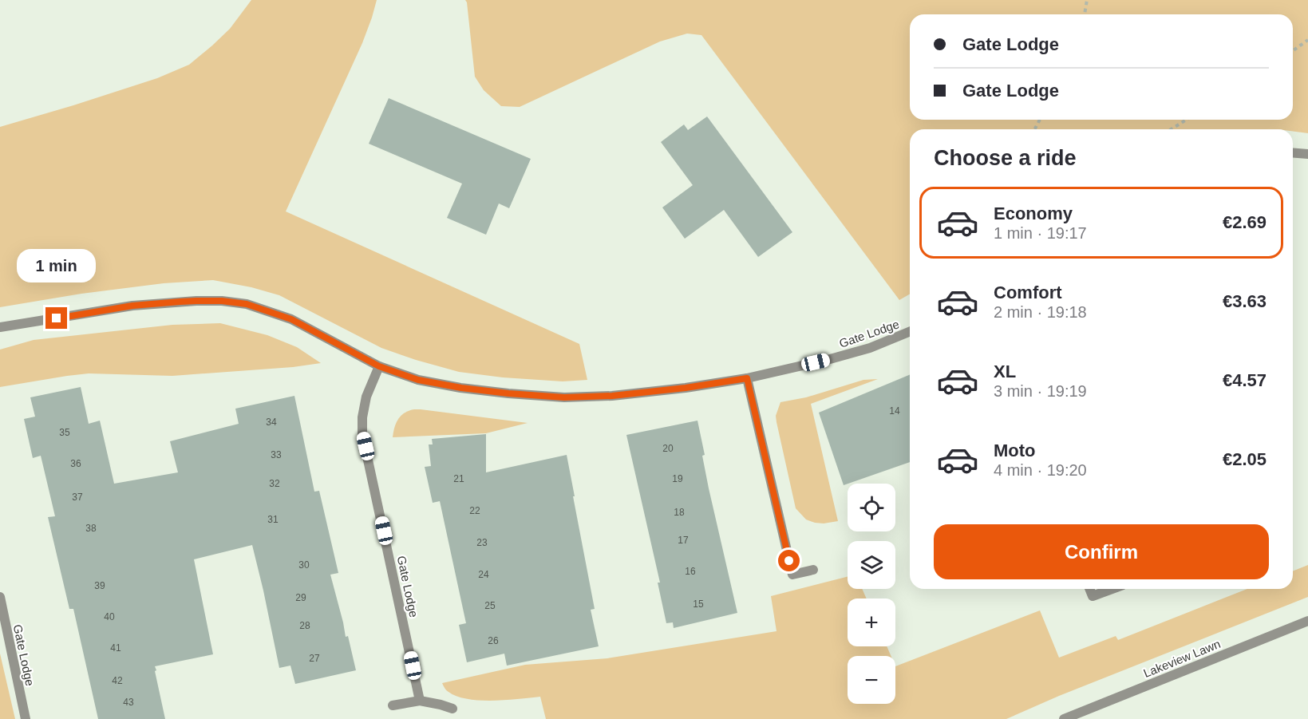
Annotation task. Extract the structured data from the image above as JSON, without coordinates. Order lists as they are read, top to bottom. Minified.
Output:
{"streets":{"street":["Gate Lodge","Lakeview Lawn"]},"house_numbers":["14","34","35","20","33","36","21","19","32","37","22","18","31","38","17","23","30","16","24","39","29","15","25","40","28","26","41","27","42","43"],"page":{"banner":["Gate Lodge","Gate Lodge"],"heading":"Choose a ride","list":[{"name":"Economy","note":"1 min · 19:17","value":"€2.69"},{"name":"Comfort","note":"2 min · 19:18","value":"€3.63"},{"name":"XL","note":"3 min · 19:19","value":"€4.57"},{"name":"Moto","note":"4 min · 19:20","value":"€2.05"}],"bubble":"1 min","map_buttons":["+","−"],"buttons":"Confirm"}}
